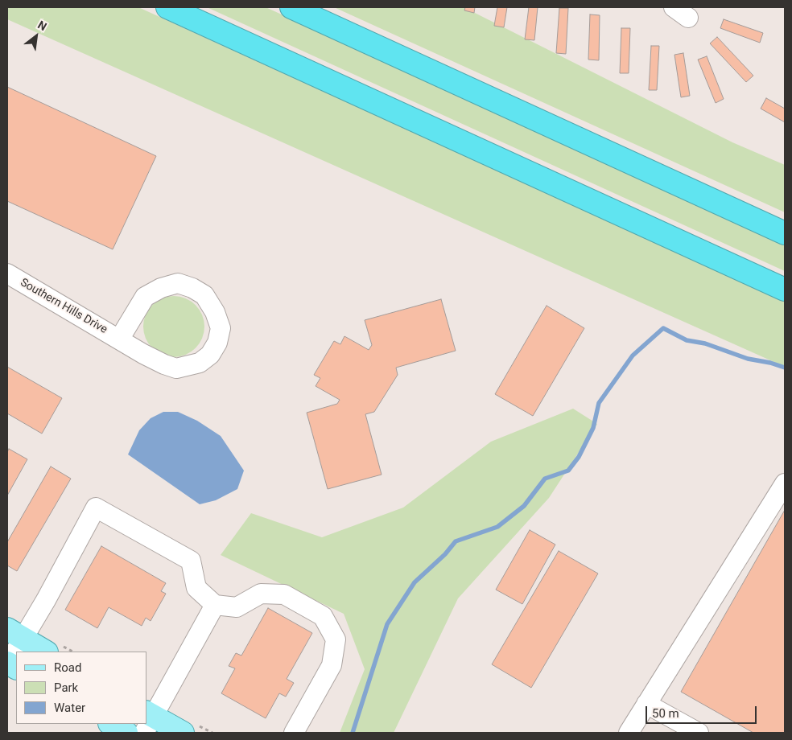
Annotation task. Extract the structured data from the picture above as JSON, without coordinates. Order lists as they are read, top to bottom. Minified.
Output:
{"streets":{"street":["Southern Hills Drive"]},"legend":["Road","Park","Water"],"scale_bar":"50 m","north":"top right"}
